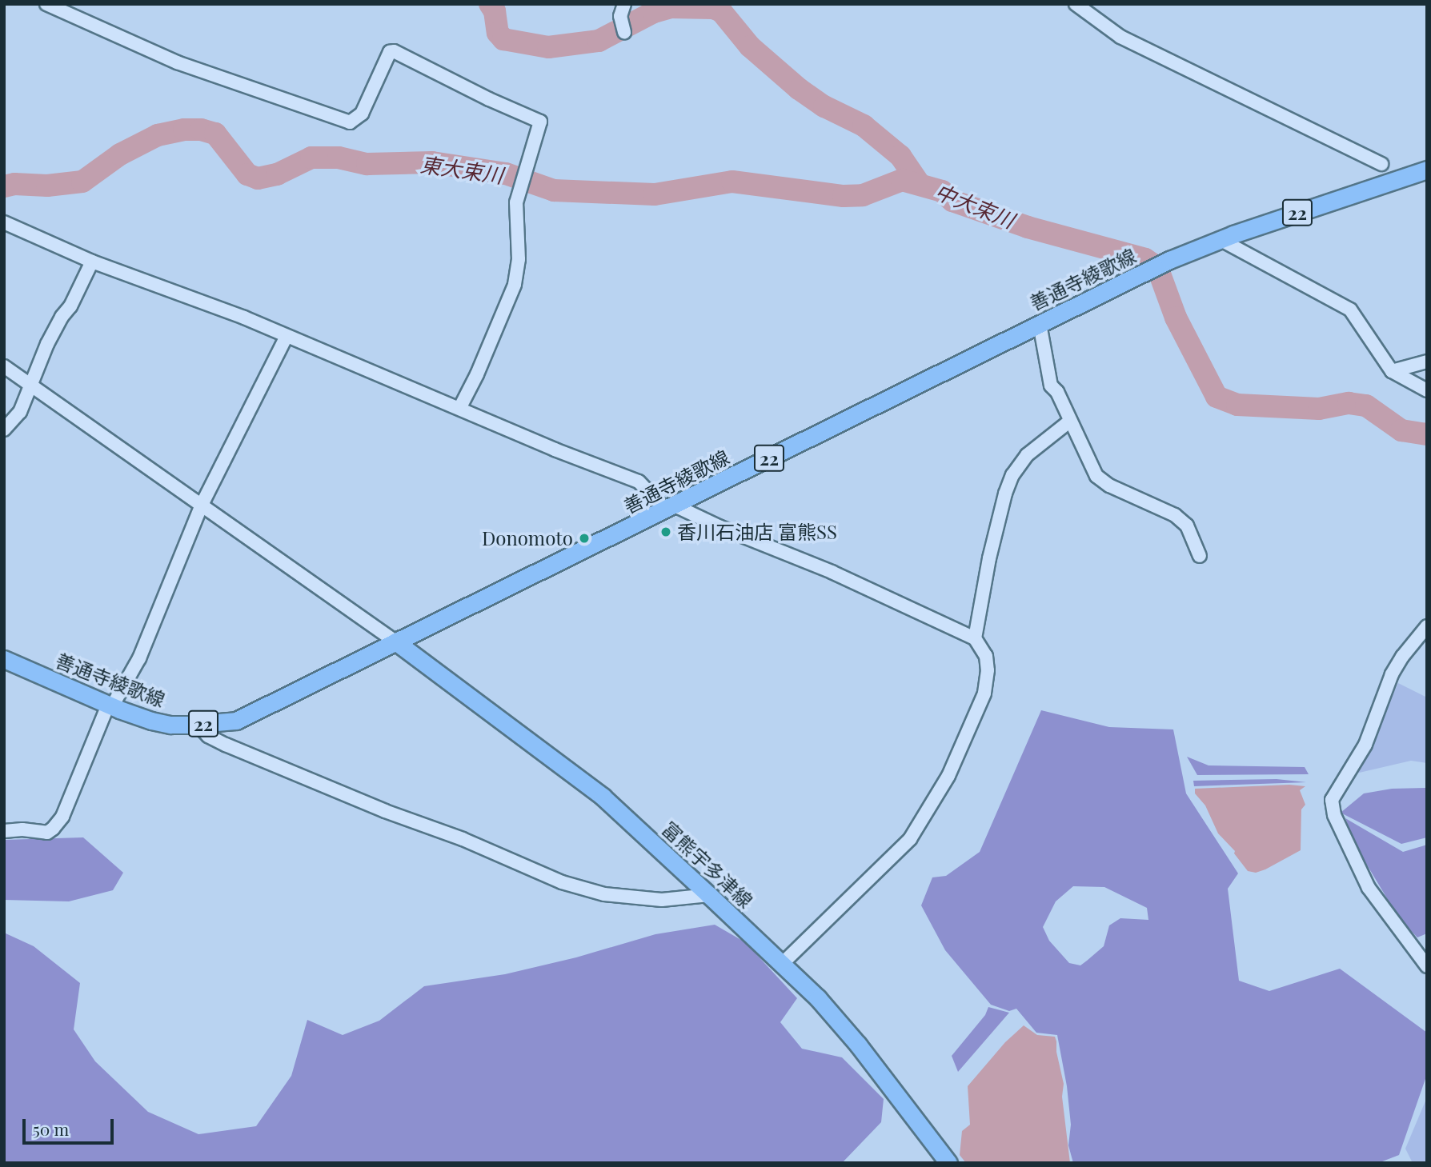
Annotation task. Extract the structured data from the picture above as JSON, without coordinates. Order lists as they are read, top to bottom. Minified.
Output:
{"streets":{"main road":["22","善通寺綾歌線","富熊宇多津線"]},"crossings":[["善通寺綾歌線","富熊宇多津線"]],"water":["東大束川","中大束川"],"places":["香川石油店 富熊SS","Donomoto"],"scale_bar":"50 m"}
